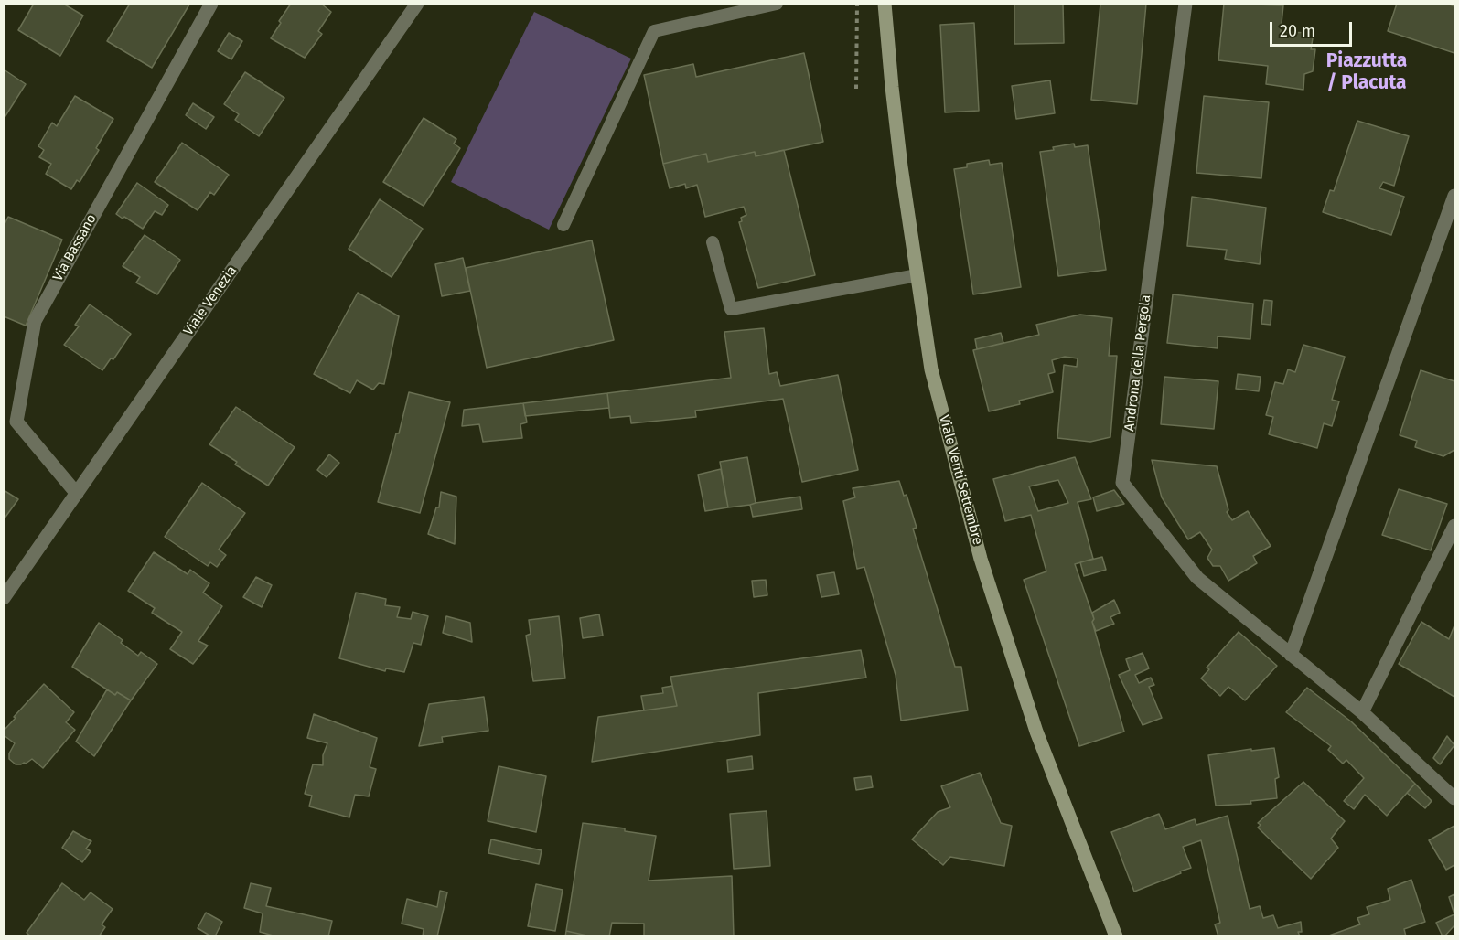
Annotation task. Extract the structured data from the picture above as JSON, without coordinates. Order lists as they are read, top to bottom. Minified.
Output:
{"streets":{"main road":["Viale Venti Settembre"],"street":["Via Bassano","Viale Venezia","Androna della Pergola"]},"crossings":[["Via Bassano","Viale Venezia"]],"districts":["Piazzutta / Placuta"],"scale_bar":"20 m"}
